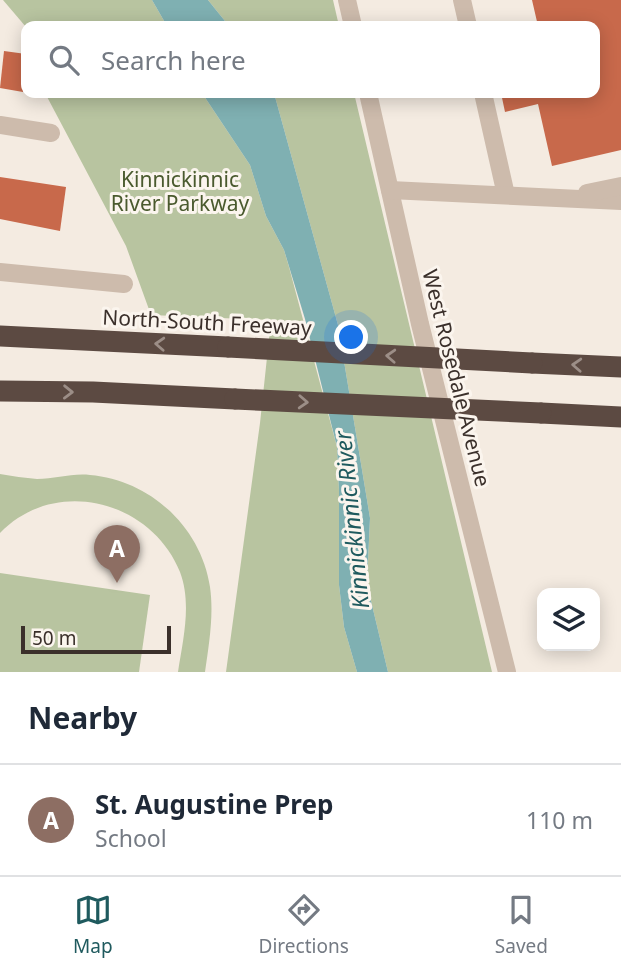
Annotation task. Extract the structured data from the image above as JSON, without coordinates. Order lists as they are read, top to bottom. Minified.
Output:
{"streets":{"highway":["North-South Freeway"],"street":["West Rosedale Avenue"]},"water":["Kinnickinnic River"],"parks":["Kinnickinnic River Parkway"],"scale_bar":"50 m","page":{"search":"Search here","pins":"A","scale":"50 m","heading":"Nearby","list":[{"mark":"A","name":"St. Augustine Prep","note":"School","value":"110 m"}],"nav":["Map","Directions","Saved"]}}
